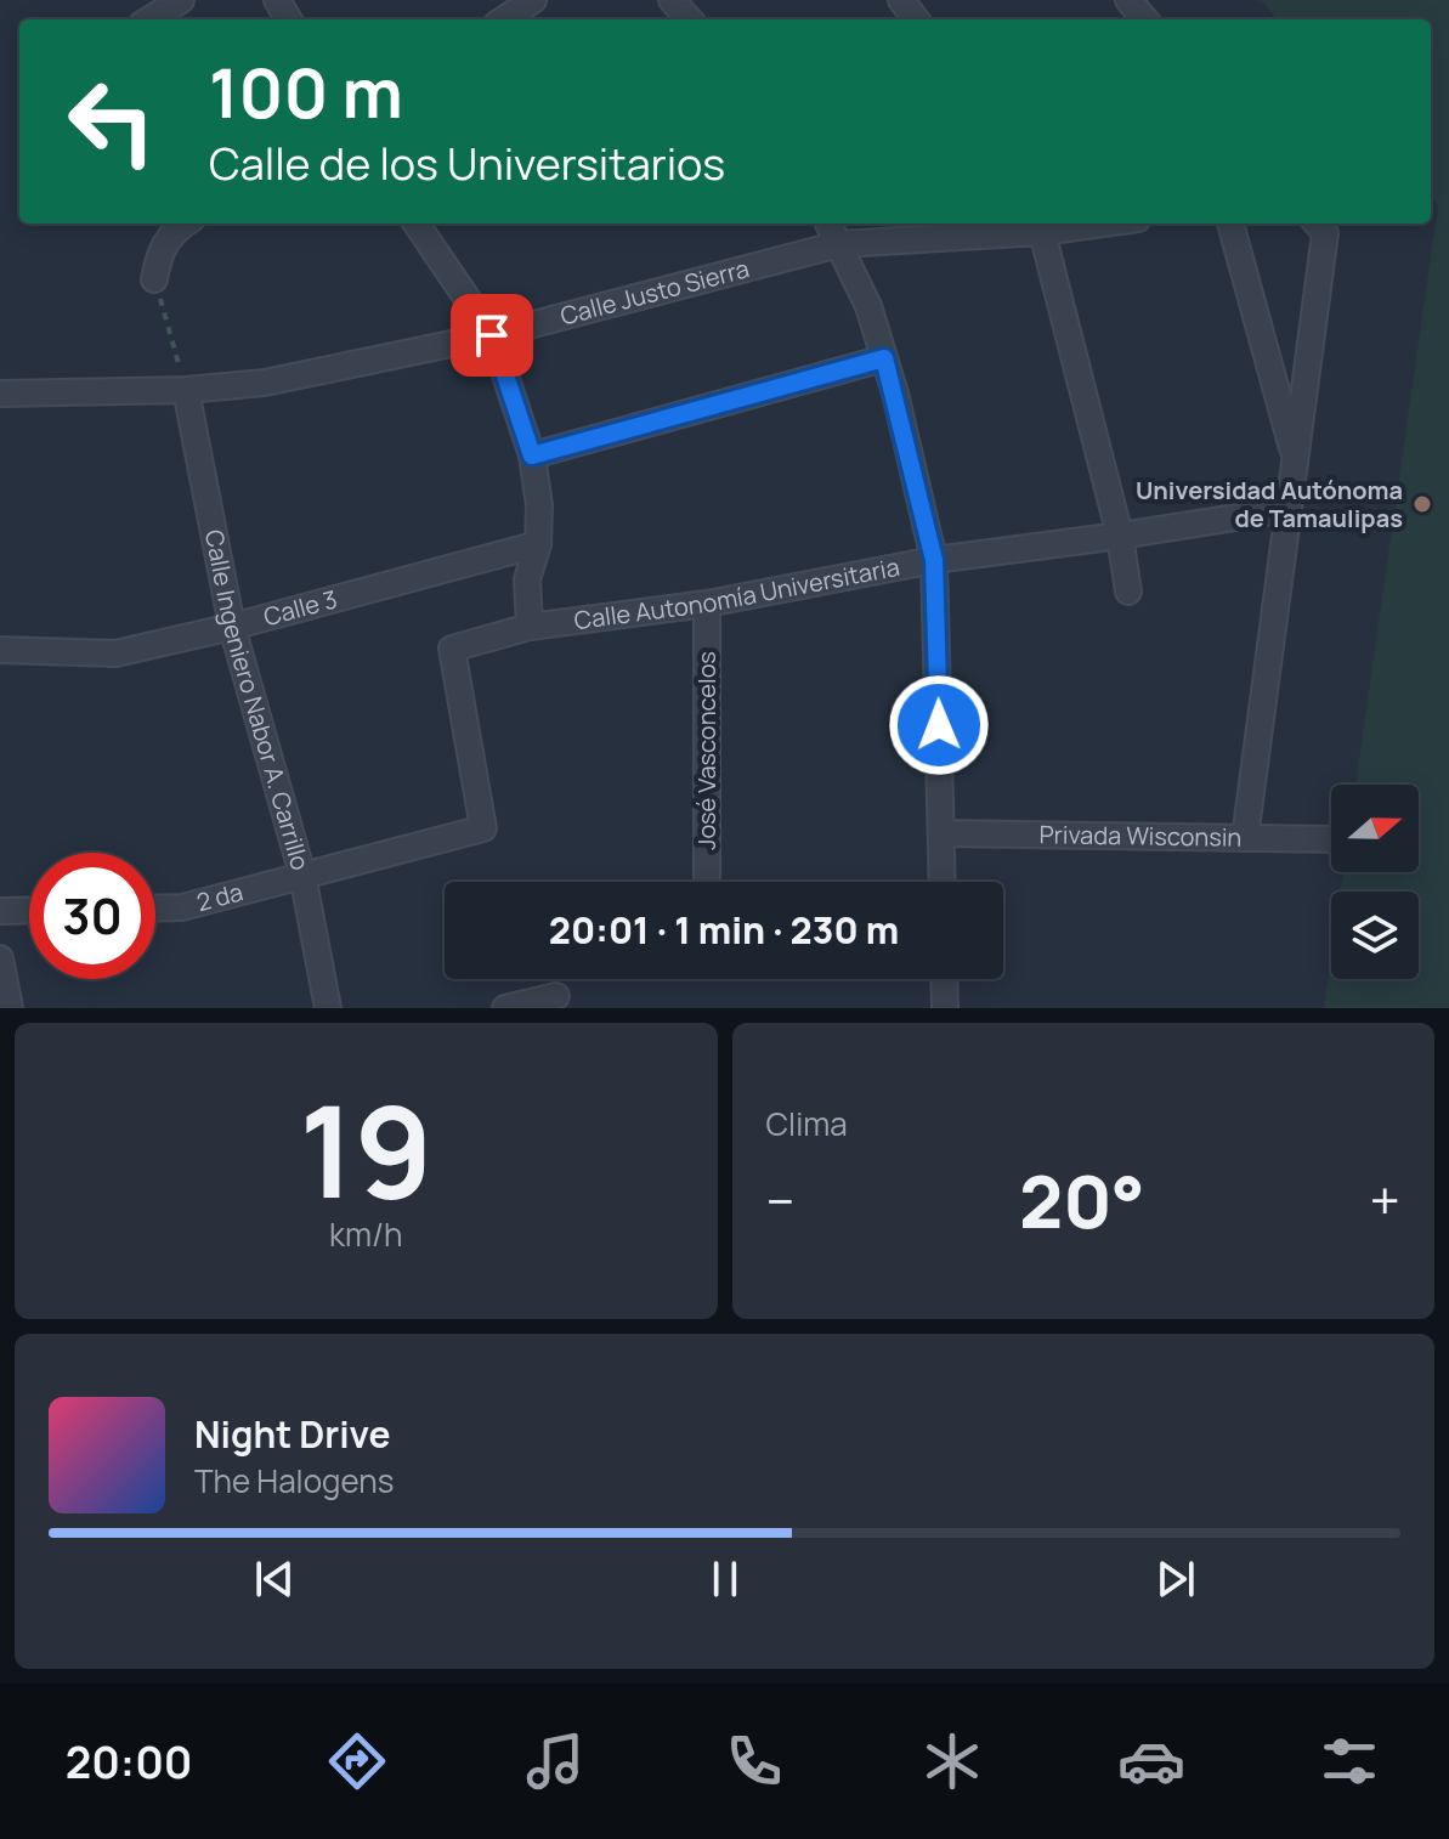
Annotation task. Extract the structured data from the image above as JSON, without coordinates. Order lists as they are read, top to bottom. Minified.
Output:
{"streets":{"street":["Calle Justo Sierra","Calle Autonomía Universitaria","Calle 3","Calle Ingeniero Nabor A. Carrillo","José Vasconcelos","Privada Wisconsin","2 da"]},"crossings":[["Calle Justo Sierra","Calle Ingeniero Nabor A. Carrillo"],["Calle Autonomía Universitaria","José Vasconcelos"],["Calle Autonomía Universitaria","2 da"],["Calle 3","Calle Ingeniero Nabor A. Carrillo"],["Calle Ingeniero Nabor A. Carrillo","2 da"]],"places":["Universidad Autónoma de Tamaulipas"],"north":"right","page":{"turn":["100 m","Calle de los Universitarios"],"limit":"30","trip":"20:01 · 1 min · 230 m","tile":[["19","km/h"],"Clima"],"heat":["−","20°","+"],"song":["Night Drive","The Halogens"],"tabs":"20:00"}}
